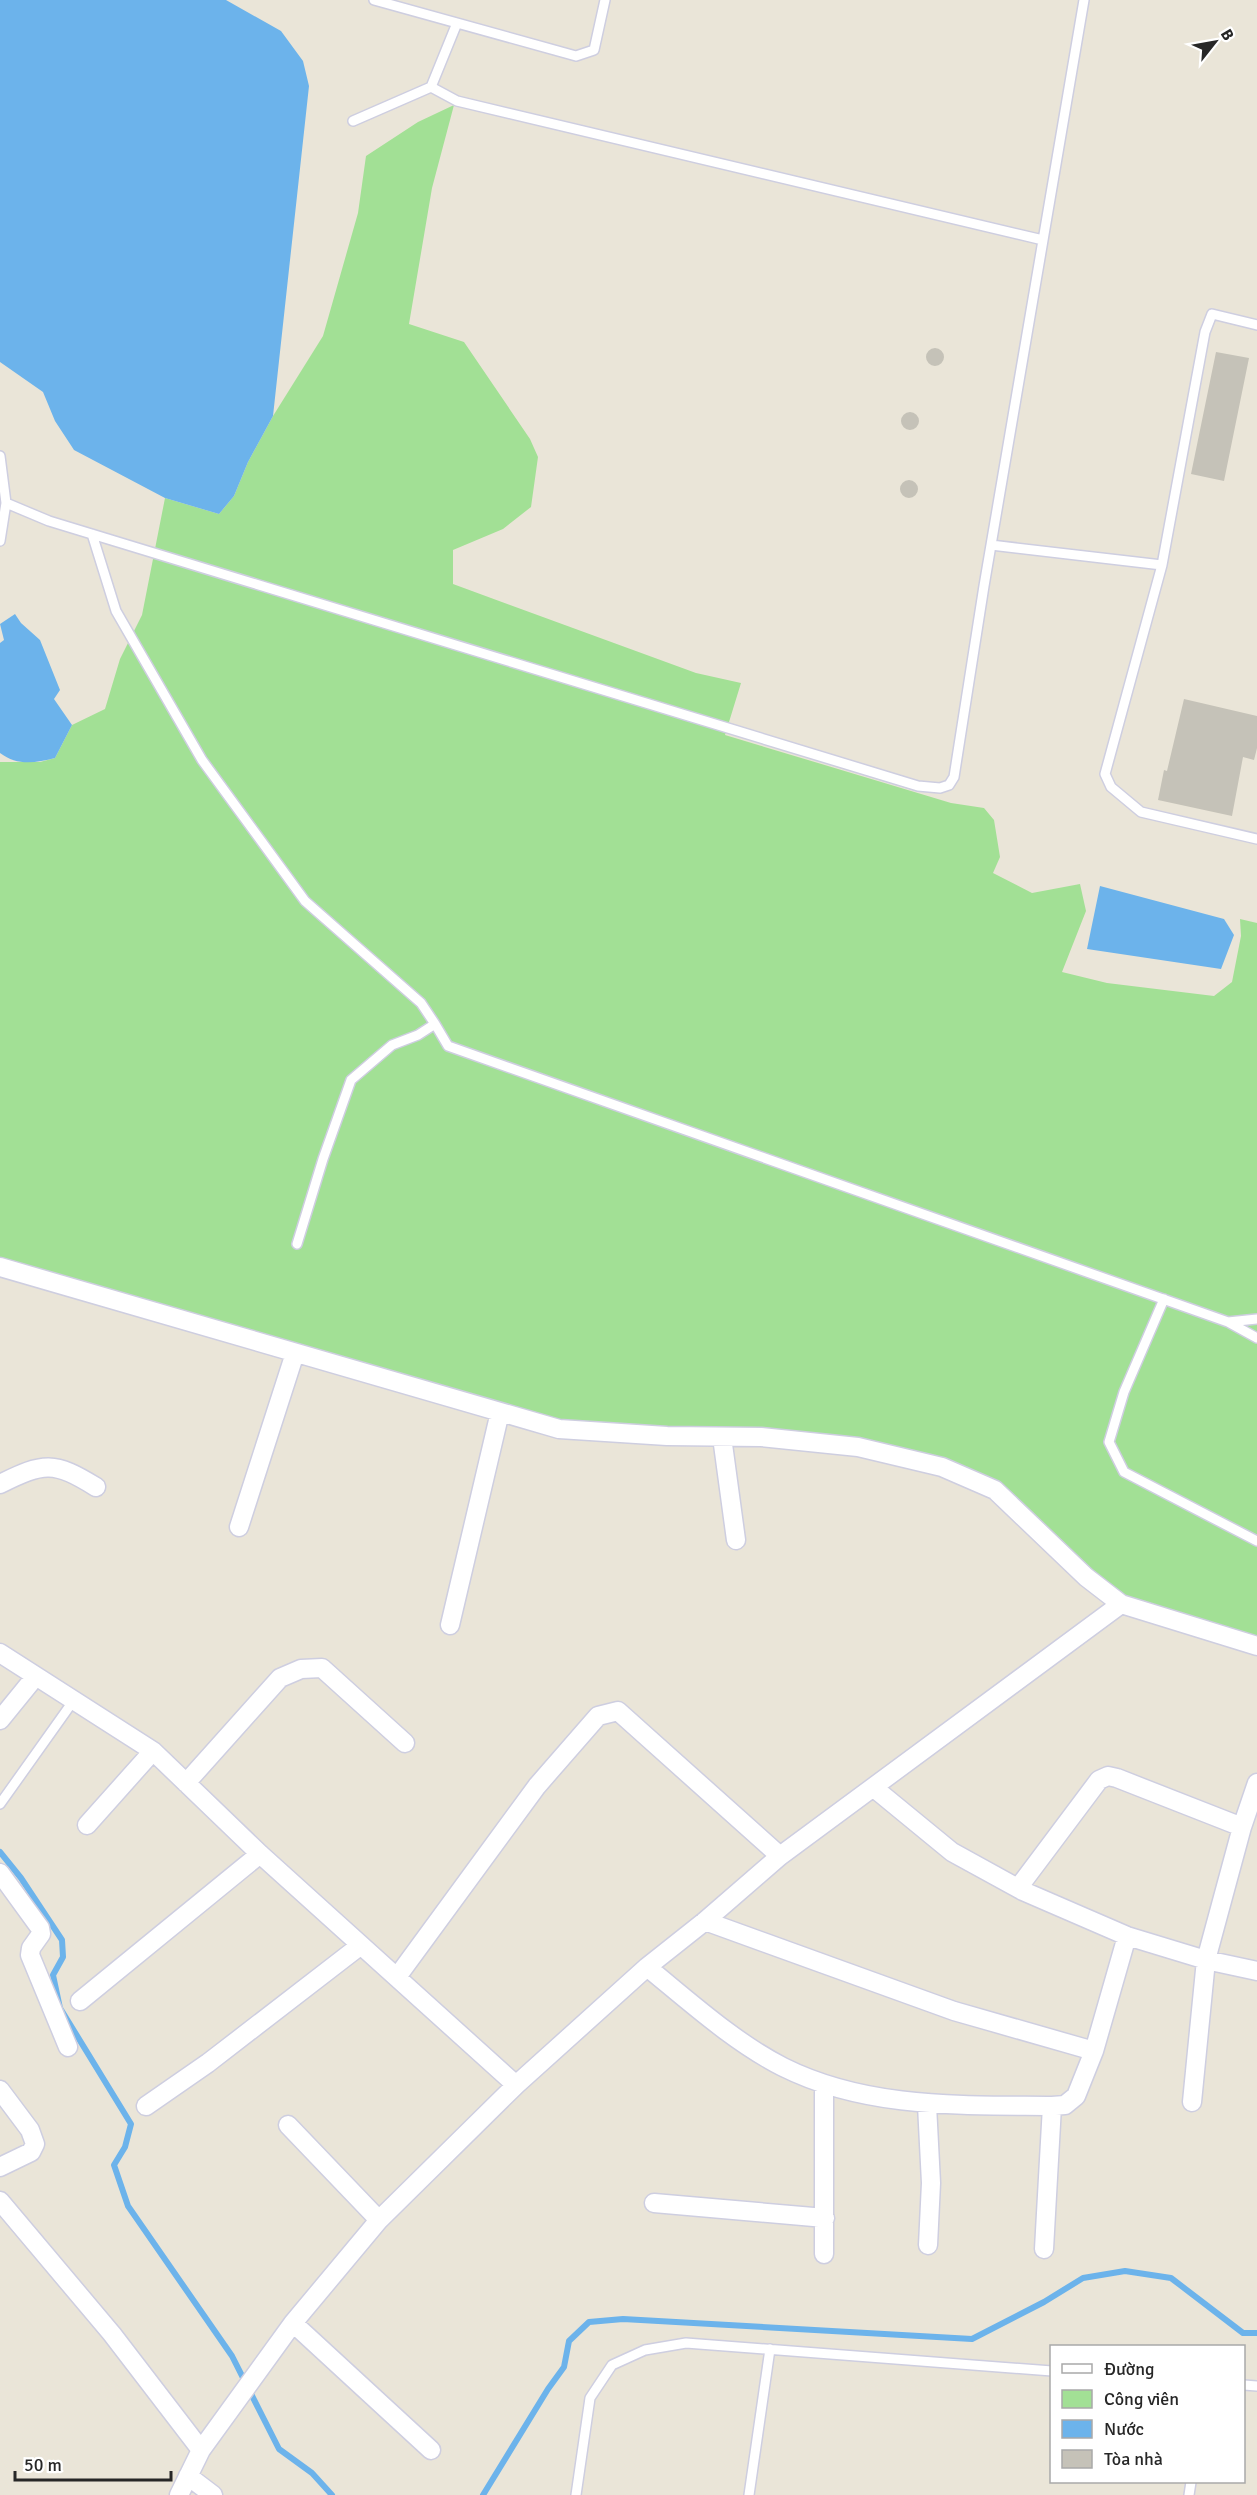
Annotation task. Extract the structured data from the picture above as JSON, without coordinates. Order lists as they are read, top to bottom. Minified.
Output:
{"legend":["Đường","Công viên","Nước","Tòa nhà"],"scale_bar":"50 m","north":"top right"}
